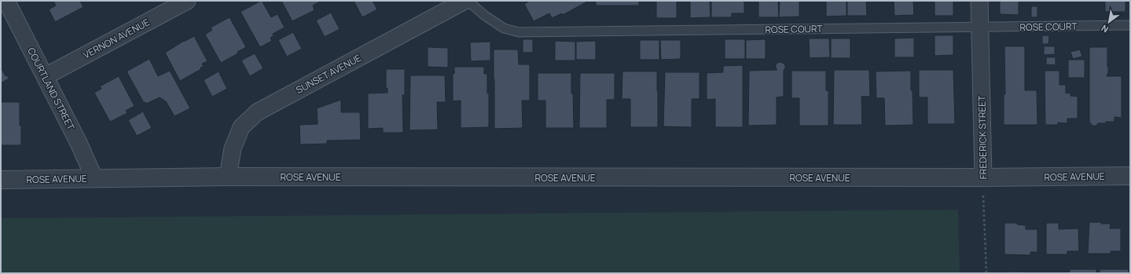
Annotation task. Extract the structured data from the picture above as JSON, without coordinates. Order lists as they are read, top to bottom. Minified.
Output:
{"streets":{"street":["VERNON AVENUE","SUNSET AVENUE","COURTLAND STREET","FREDERICK STREET","ROSE AVENUE"],"lane":["ROSE COURT"]},"crossings":[["ROSE COURT","FREDERICK STREET"],["VERNON AVENUE","COURTLAND STREET"],["SUNSET AVENUE","ROSE AVENUE"],["COURTLAND STREET","ROSE AVENUE"],["FREDERICK STREET","ROSE AVENUE"]],"north":"bottom left"}
